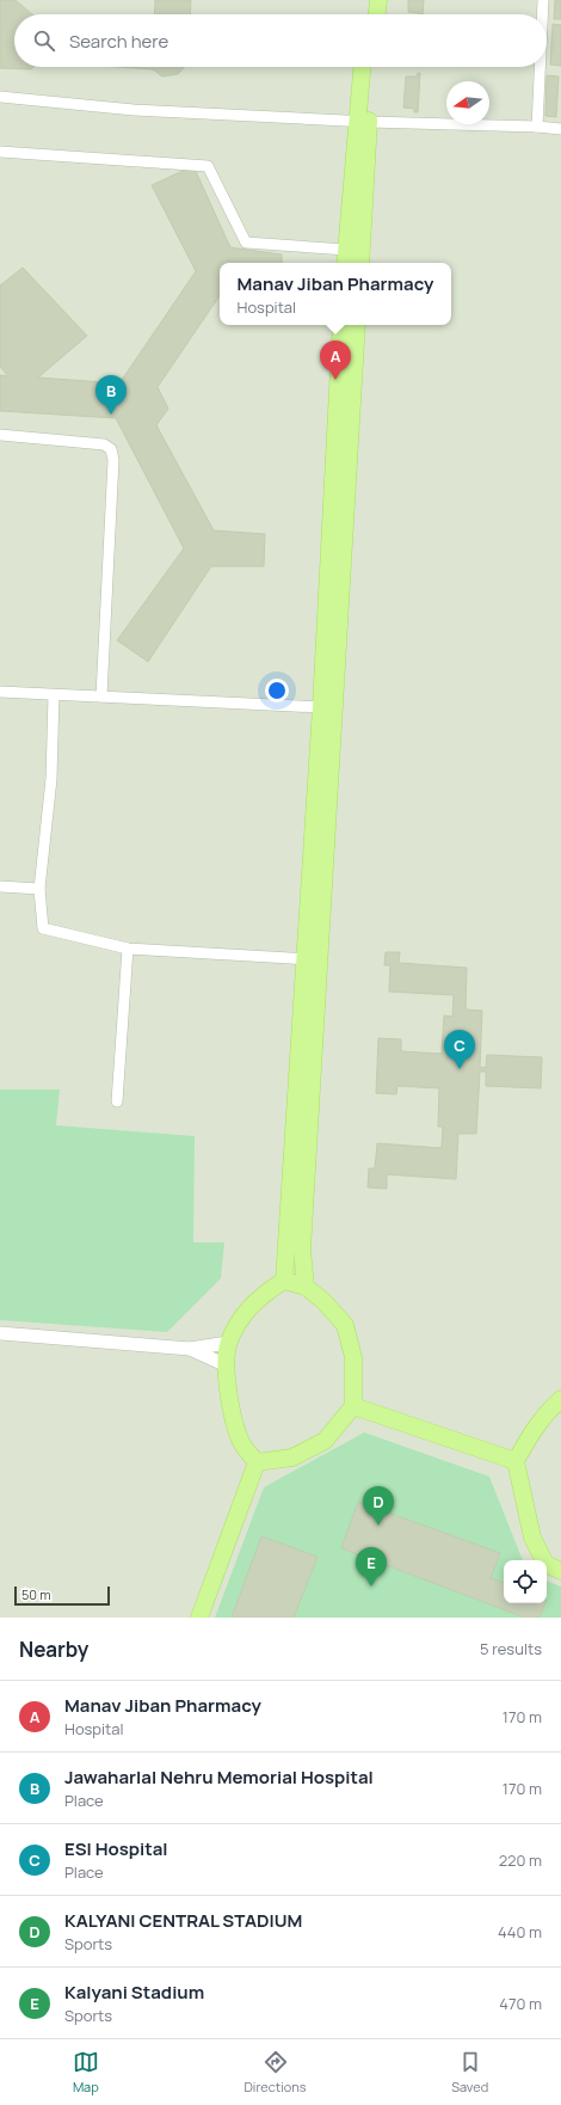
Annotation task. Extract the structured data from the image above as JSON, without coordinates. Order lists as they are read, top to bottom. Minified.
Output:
{"scale_bar":"50 m","north":"left","page":{"search":"Search here","popup":["Manav Jiban Pharmacy","Hospital"],"pins":["A","B","C","D","E"],"scale":"50 m","heading":["Nearby","5 results"],"list":[{"mark":"A","name":"Manav Jiban Pharmacy","note":"Hospital","value":"170 m"},{"mark":"B","name":"Jawaharlal Nehru Memorial Hospital","note":"Place","value":"170 m"},{"mark":"C","name":"ESI Hospital","note":"Place","value":"220 m"},{"mark":"D","name":"KALYANI CENTRAL STADIUM","note":"Sports","value":"440 m"},{"mark":"E","name":"Kalyani Stadium","note":"Sports","value":"470 m"}],"nav":["Map","Directions","Saved"]}}
